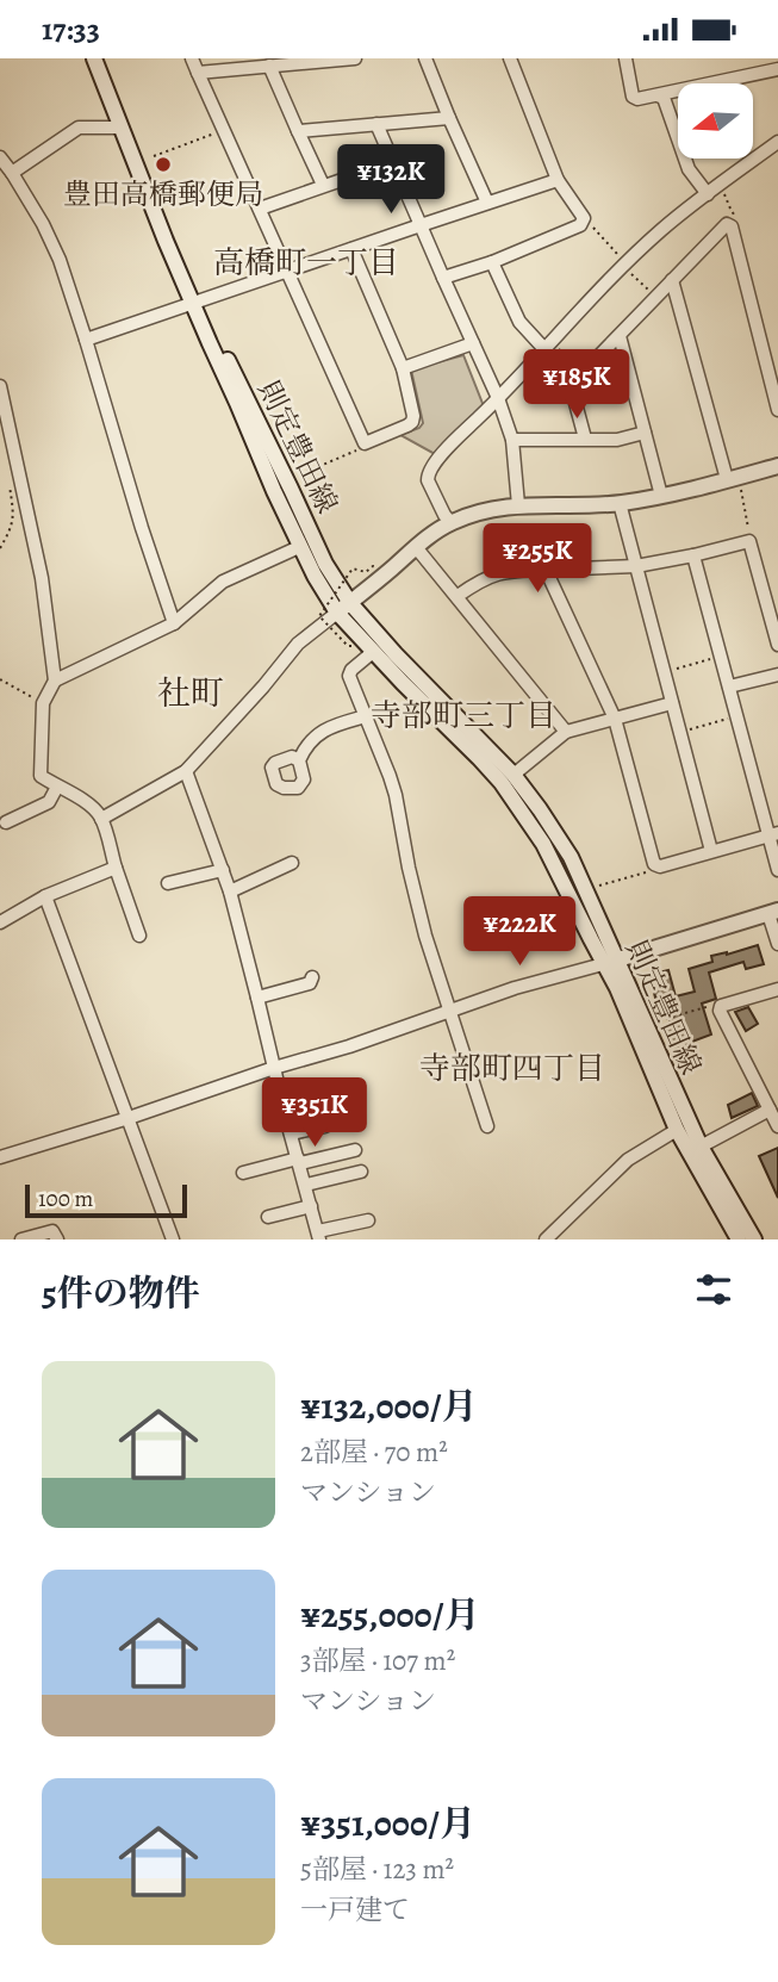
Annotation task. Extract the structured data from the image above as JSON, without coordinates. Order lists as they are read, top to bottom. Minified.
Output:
{"streets":{"main road":["則定豊田線"]},"districts":["高橋町一丁目","社町","寺部町三丁目","寺部町四丁目"],"places":["豊田高橋郵便局"],"scale_bar":"100 m","north":"left","page":{"status":"17:33","price":["¥132K","¥185K","¥255K","¥222K","¥351K"],"scale":"100 m","heading":"5件の物件","list":[{"name":"¥132,000/月","note":"2部屋 · 70 m² · マンション"},{"name":"¥255,000/月","note":"3部屋 · 107 m² · マンション"},{"name":"¥351,000/月","note":"5部屋 · 123 m² · 一戸建て"}]}}
